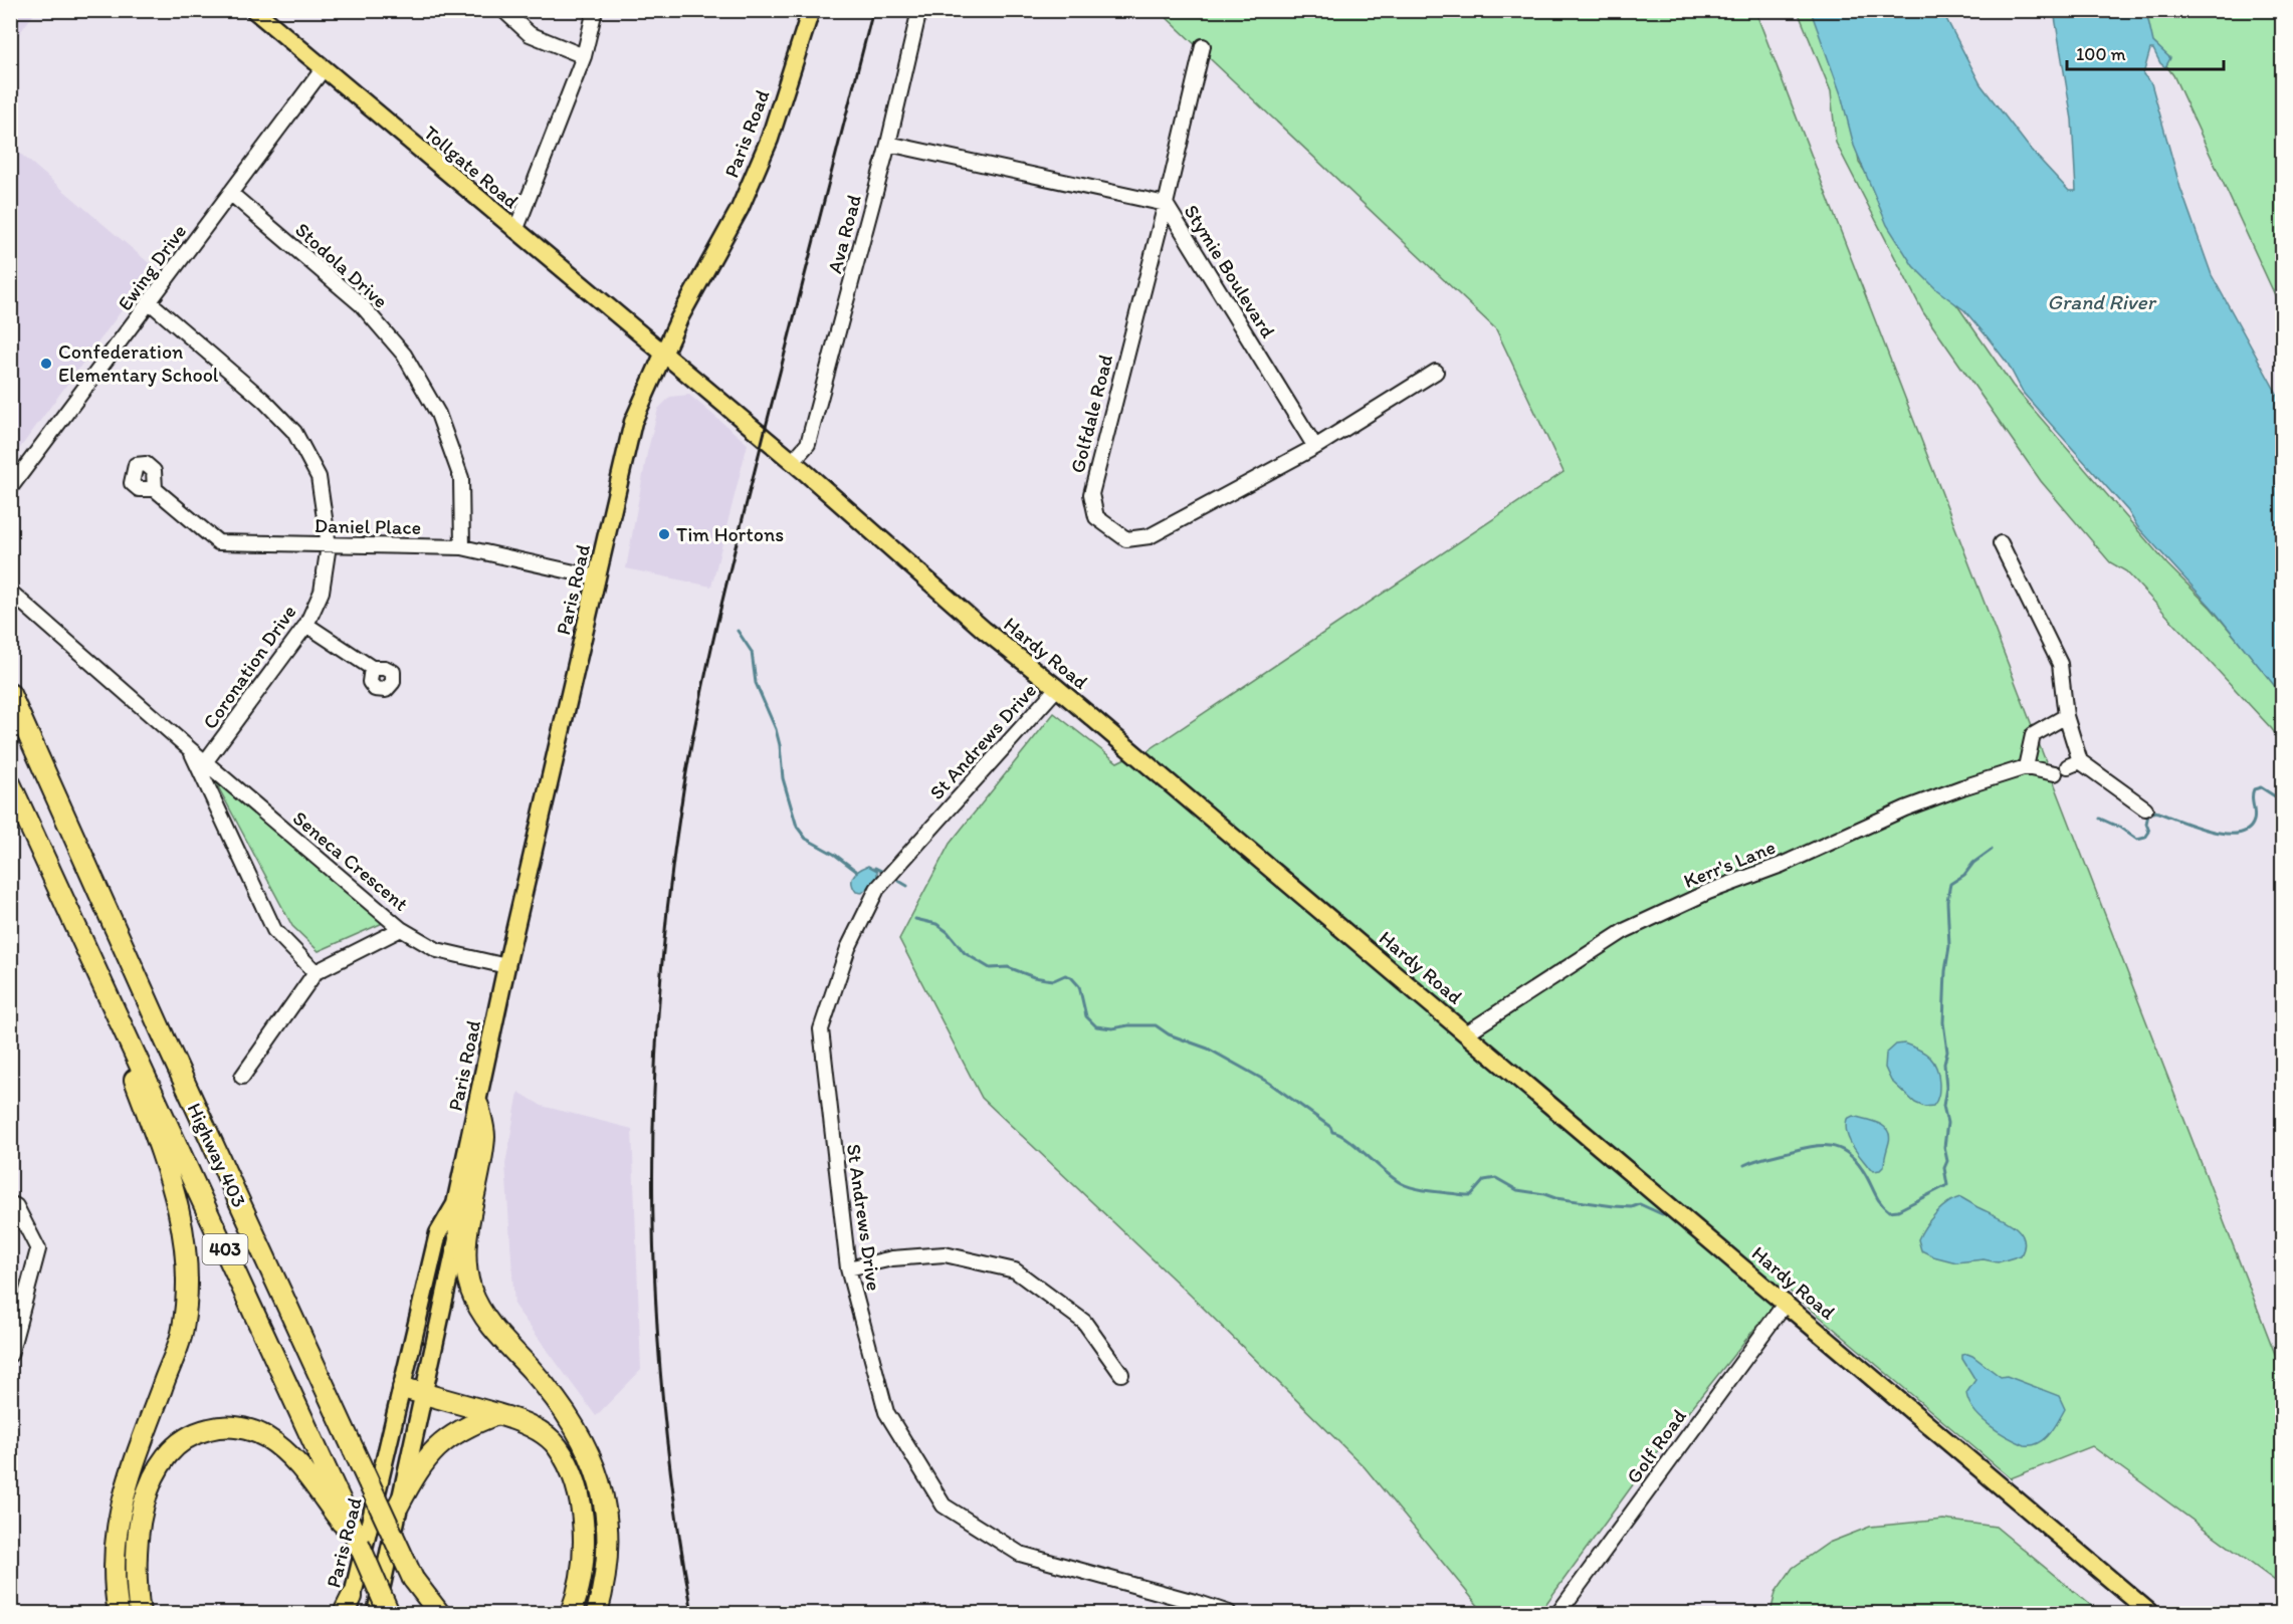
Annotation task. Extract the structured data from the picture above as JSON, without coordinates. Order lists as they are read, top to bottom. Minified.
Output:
{"streets":{"highway":["Highway 403","403"],"main road":["Paris Road","Tollgate Road","Hardy Road"],"street":["Ava Road","Stodola Drive","Ewing Drive","Stymie Boulevard","Golfdale Road","Daniel Place","Coronation Drive","St Andrews Drive","Seneca Crescent","Kerr's Lane","Golf Road"]},"crossings":[["Paris Road","Tollgate Road"],["Paris Road","Daniel Place"],["Paris Road","Hardy Road"],["Paris Road","Seneca Crescent"],["Tollgate Road","Ewing Drive"],["Tollgate Road","Hardy Road"],["Ava Road","Stymie Boulevard"],["Ava Road","Hardy Road"],["Stodola Drive","Ewing Drive"],["Stodola Drive","Daniel Place"],["Ewing Drive","Coronation Drive"],["Stymie Boulevard","Golfdale Road"],["Daniel Place","Coronation Drive"],["Hardy Road","St Andrews Drive"],["Hardy Road","Kerr's Lane"],["Hardy Road","Golf Road"],["Coronation Drive","Seneca Crescent"],["Highway 403","403"]],"water":["Grand River"],"places":["Confederation Elementary School","Tim Hortons"],"scale_bar":"100 m"}
